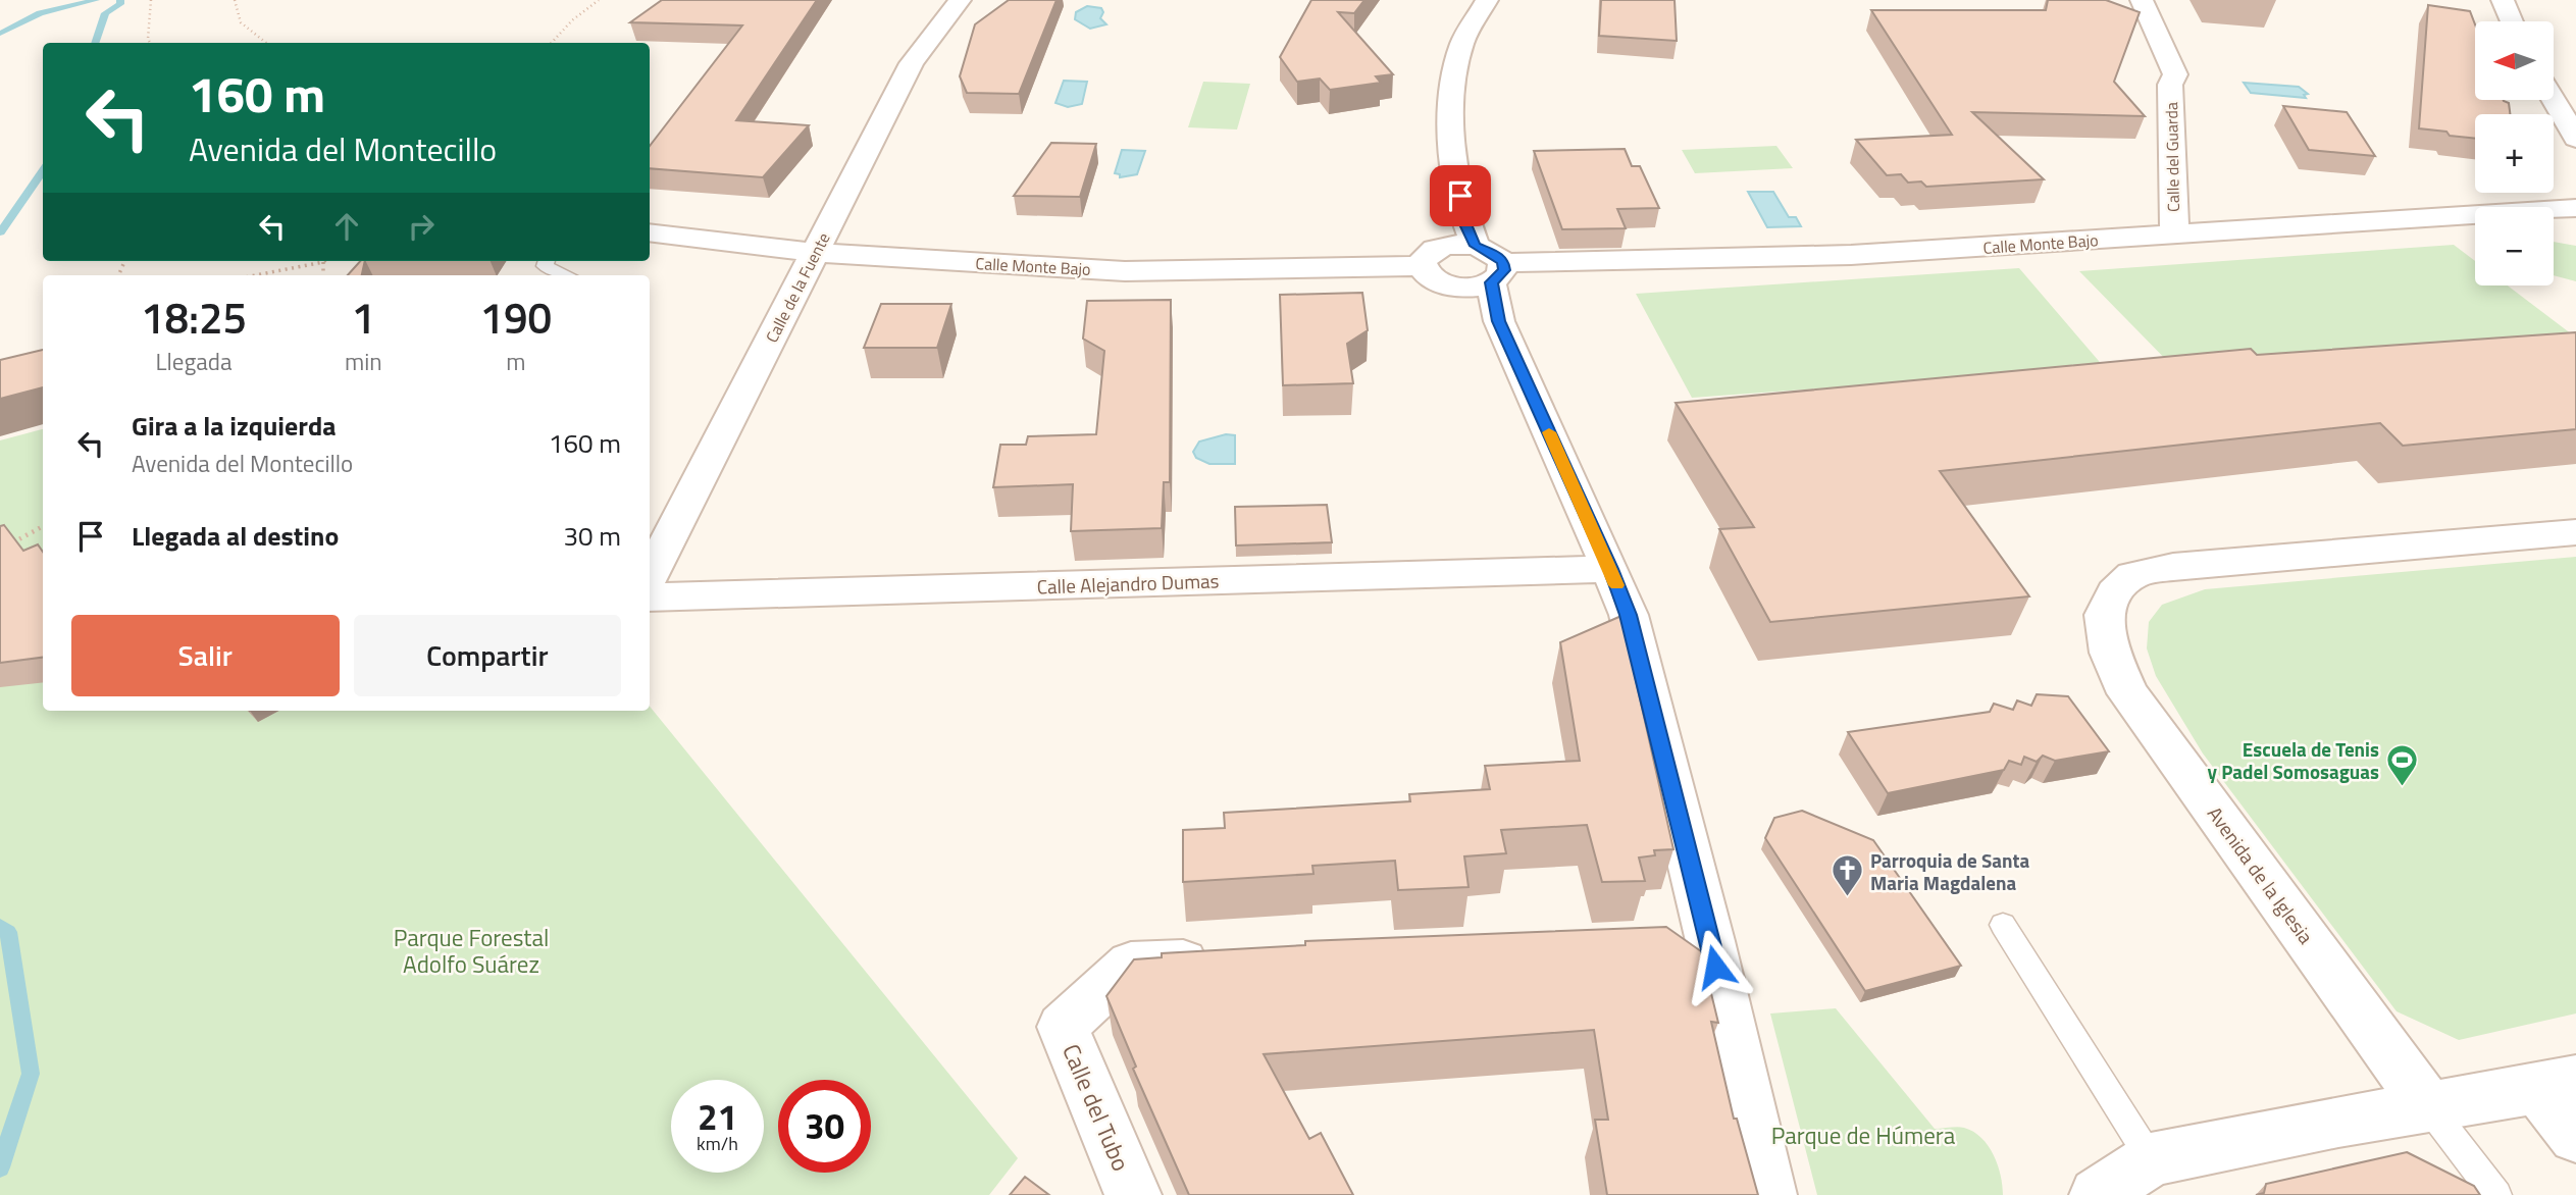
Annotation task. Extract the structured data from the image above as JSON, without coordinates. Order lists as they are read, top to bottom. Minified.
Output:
{"streets":{"street":["Calle del Guarda","Calle Monte Bajo","Calle de la Fuente","Calle Alejandro Dumas","Avenida de la Iglesia","Calle del Tubo"]},"crossings":[["Calle del Guarda","Calle Monte Bajo"],["Calle Monte Bajo","Calle de la Fuente"]],"parks":["Parque Forestal Adolfo Suárez","Parque de Húmera"],"places":{"sports":["Escuela de Tenis y Padel Somosaguas"],"church":["Parroquia de Santa Maria Magdalena"]},"north":"left","page":{"map_buttons":["+","−"],"turn":["160 m","Avenida del Montecillo"],"eta":["18:25","Llegada","1","min","190","m"],"list":[{"name":"Gira a la izquierda","note":"Avenida del Montecillo","value":"160 m"},{"name":"Llegada al destino","value":"30 m"}],"buttons":["Salir","Compartir"],"speed":"21 km/h","limit":"30"}}
